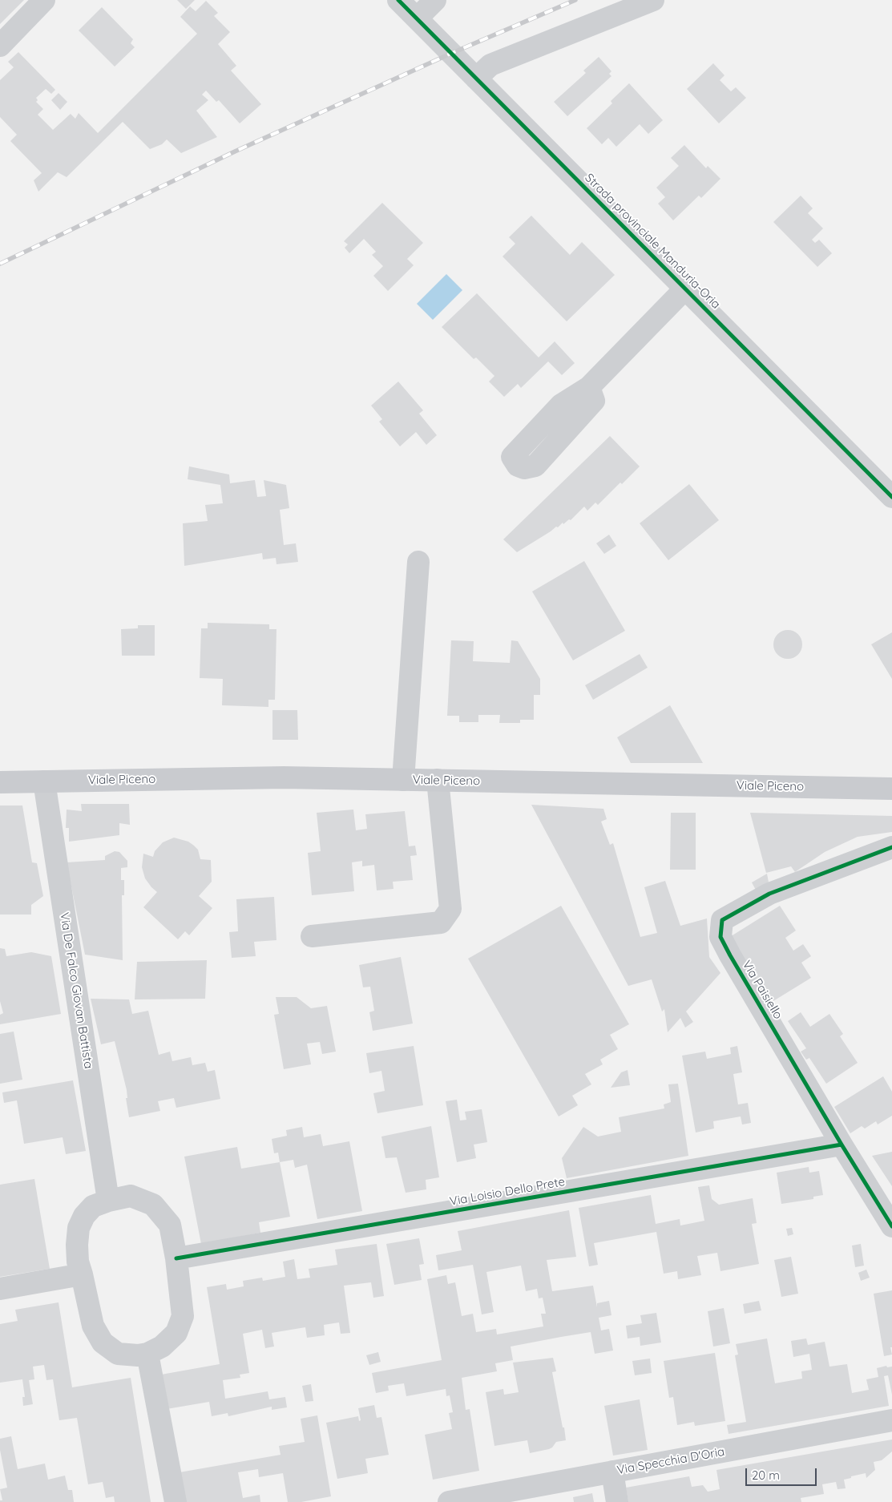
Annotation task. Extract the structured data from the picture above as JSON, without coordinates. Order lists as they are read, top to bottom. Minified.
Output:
{"streets":{"main road":["Viale Piceno"],"street":["Strada provinciale Manduria-Oria","Via Paisiello","Via De Falco Giovan Battista","Via Loisio Dello Prete","Via Specchia D'Oria"]},"crossings":[["Viale Piceno","Via De Falco Giovan Battista"],["Via Paisiello","Via Loisio Dello Prete"],["Via De Falco Giovan Battista","Via Loisio Dello Prete"]],"scale_bar":"20 m"}
